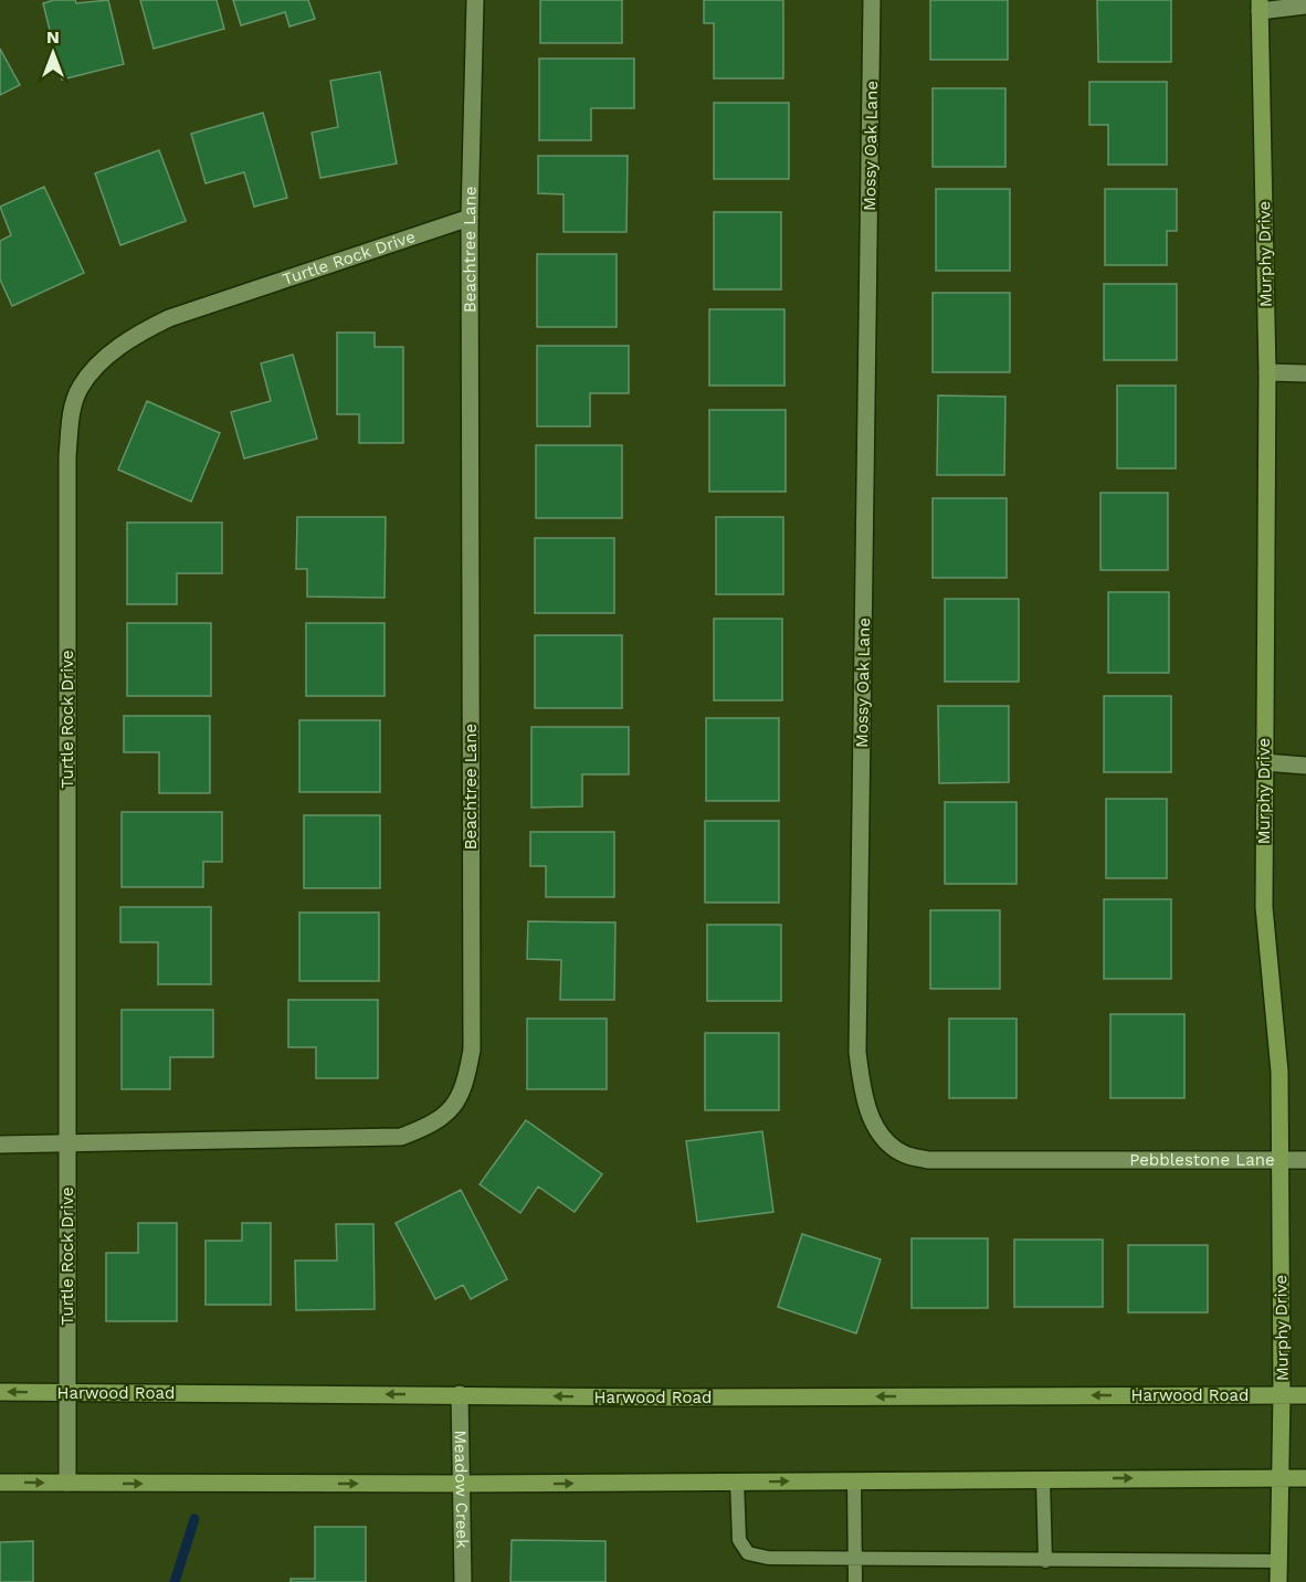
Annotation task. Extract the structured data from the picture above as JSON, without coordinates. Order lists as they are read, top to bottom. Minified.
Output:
{"streets":{"main road":["Murphy Drive","Harwood Road"],"street":["Mossy Oak Lane","Beachtree Lane","Turtle Rock Drive","Pebblestone Lane","Meadow Creek"]},"crossings":[["Mossy Oak Lane","Pebblestone Lane"],["Beachtree Lane","Turtle Rock Drive"],["Murphy Drive","Pebblestone Lane"],["Murphy Drive","Harwood Road"],["Turtle Rock Drive","Harwood Road"],["Harwood Road","Meadow Creek"]],"north":"top"}
